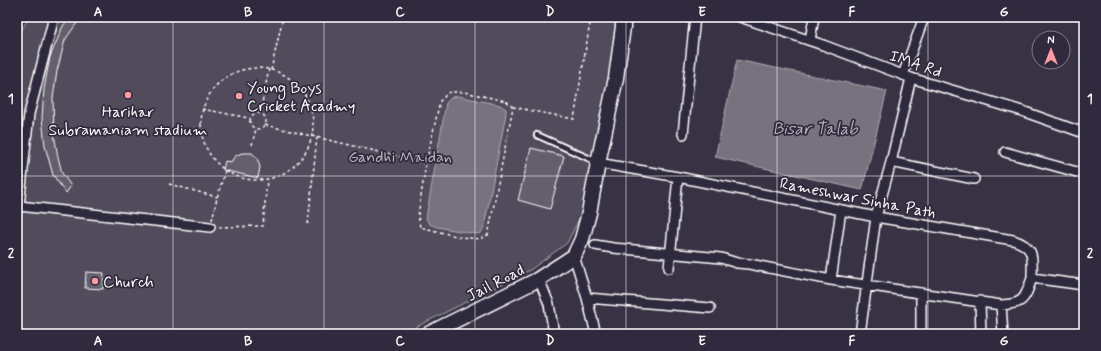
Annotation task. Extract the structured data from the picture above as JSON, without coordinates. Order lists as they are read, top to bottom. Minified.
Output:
{"streets":{"main road":["Jail Road"],"street":["IMA Rd","Rameshwar Sinha Path"]},"water":["Bisar Talab"],"parks":["Gandhi Maidan"],"places":["Harihar Subramaniam stadium","Young Boys Cricket Acadmy","Church"],"north":"top","grid":{"columns":["A","B","C","D","E","F","G"],"rows":["1","2"]}}
